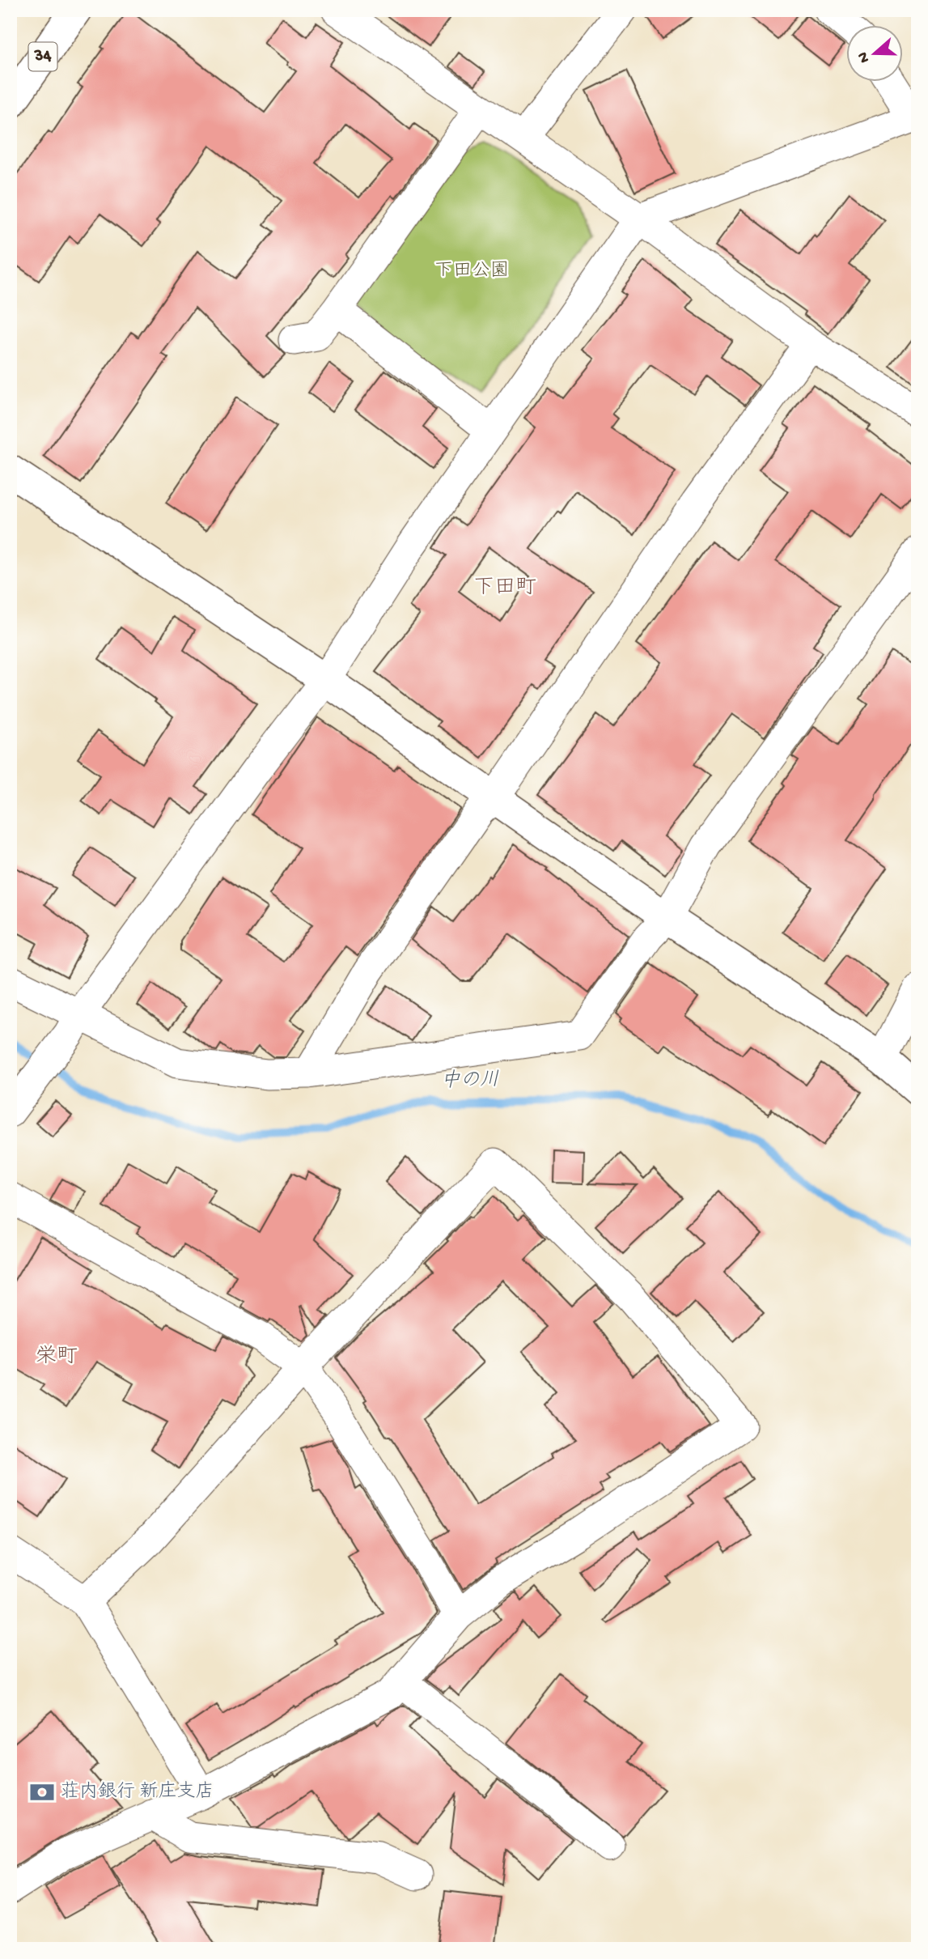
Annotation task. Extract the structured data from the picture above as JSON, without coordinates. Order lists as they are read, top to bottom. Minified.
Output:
{"streets":{"street":["34"]},"districts":["下田町","栄町"],"water":["中の川"],"parks":["下田公園"],"places":{"bank":["荘内銀行 新庄支店"]},"north":"left"}
